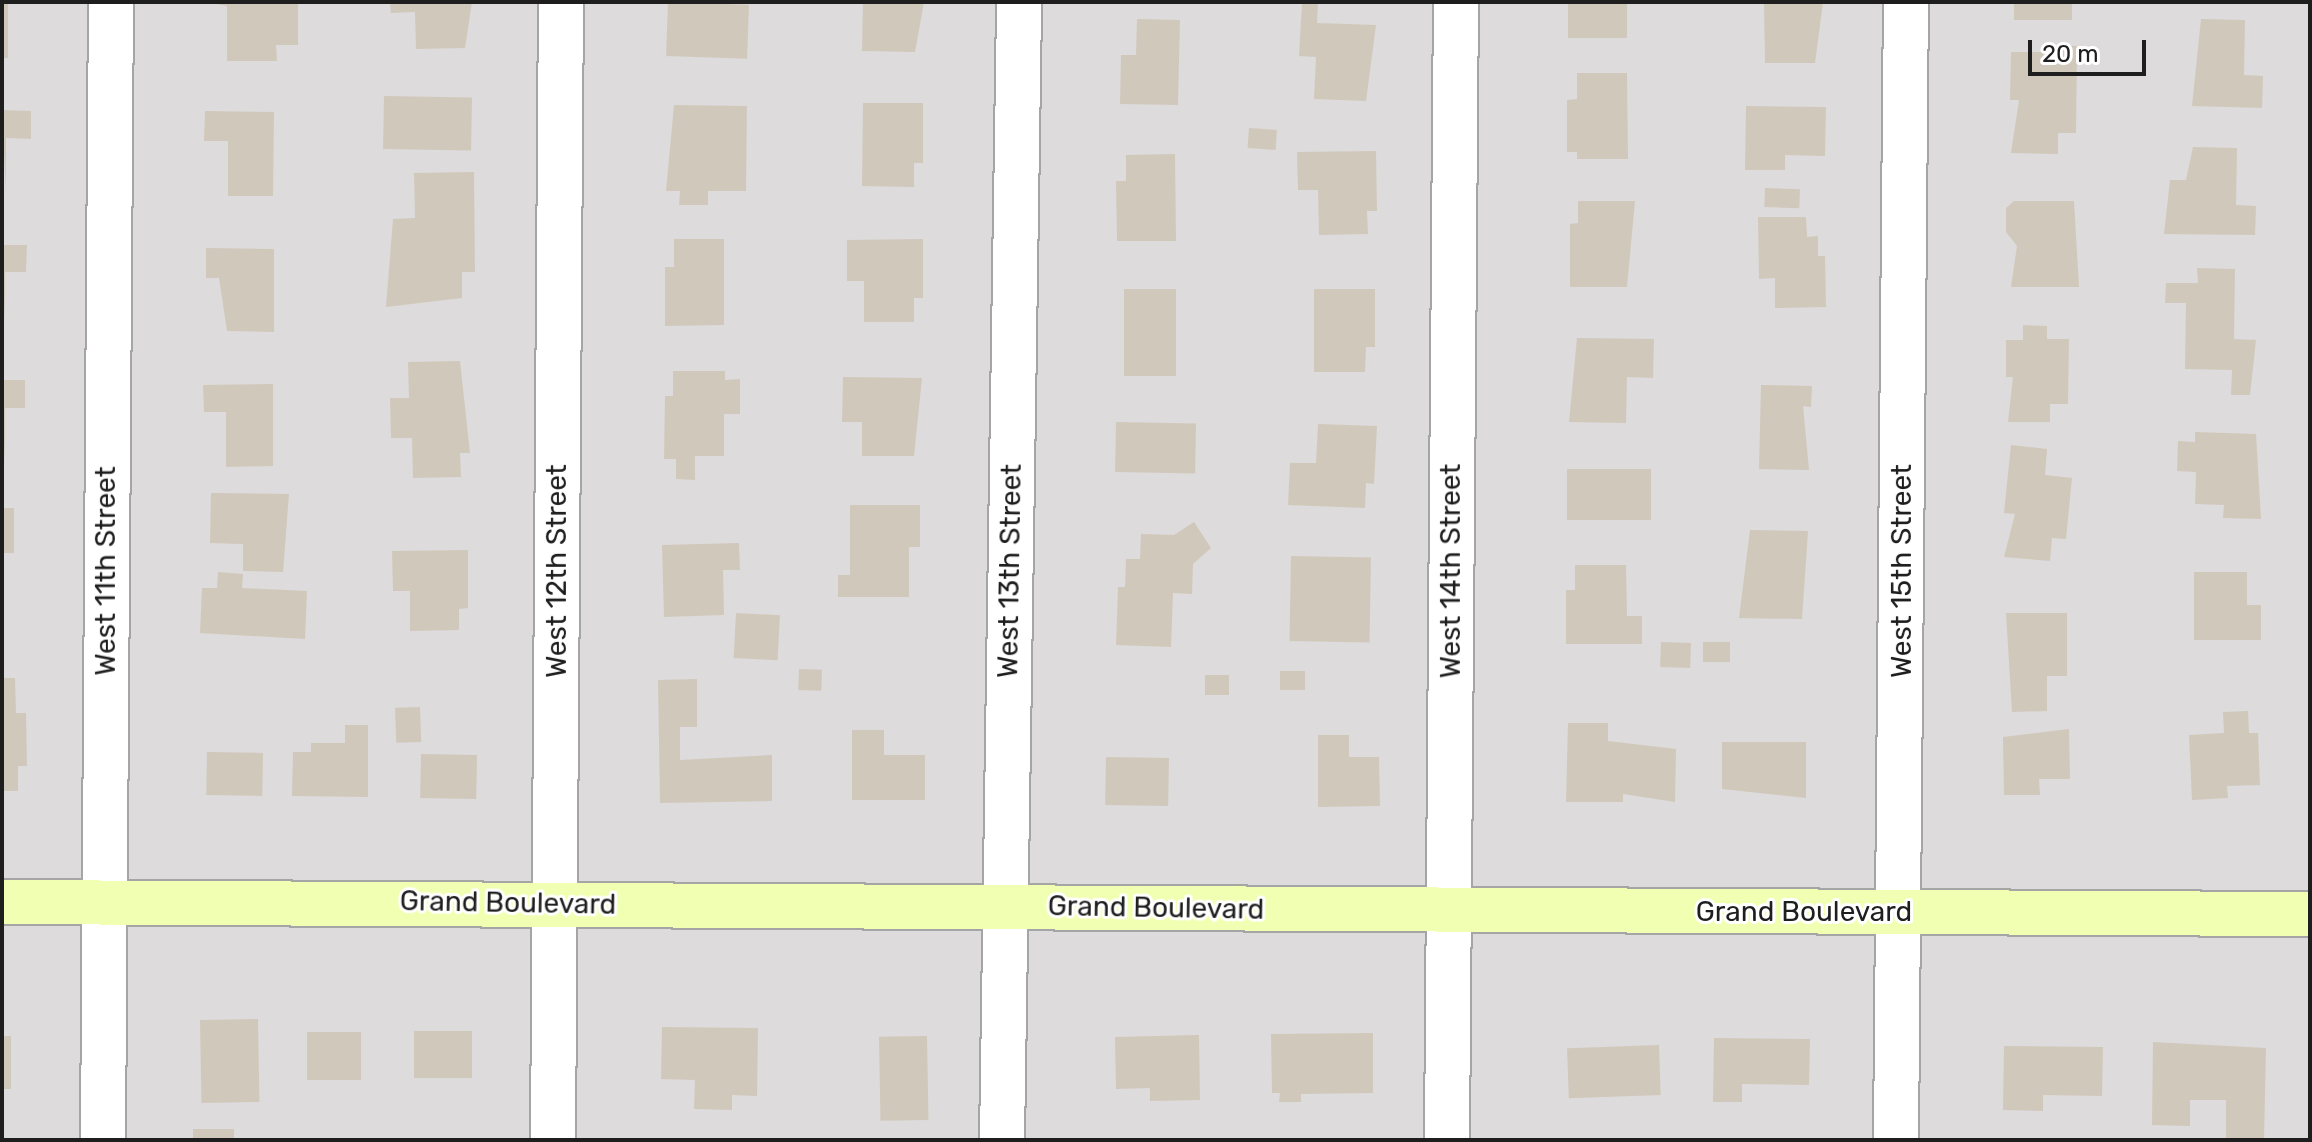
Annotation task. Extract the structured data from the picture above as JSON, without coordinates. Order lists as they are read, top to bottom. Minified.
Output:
{"streets":{"street":["West 11th Street","West 12th Street","West 13th Street","West 14th Street","West 15th Street","Grand Boulevard"]},"crossings":[["West 11th Street","Grand Boulevard"],["West 12th Street","Grand Boulevard"],["West 13th Street","Grand Boulevard"],["West 14th Street","Grand Boulevard"],["West 15th Street","Grand Boulevard"]],"scale_bar":"20 m"}
